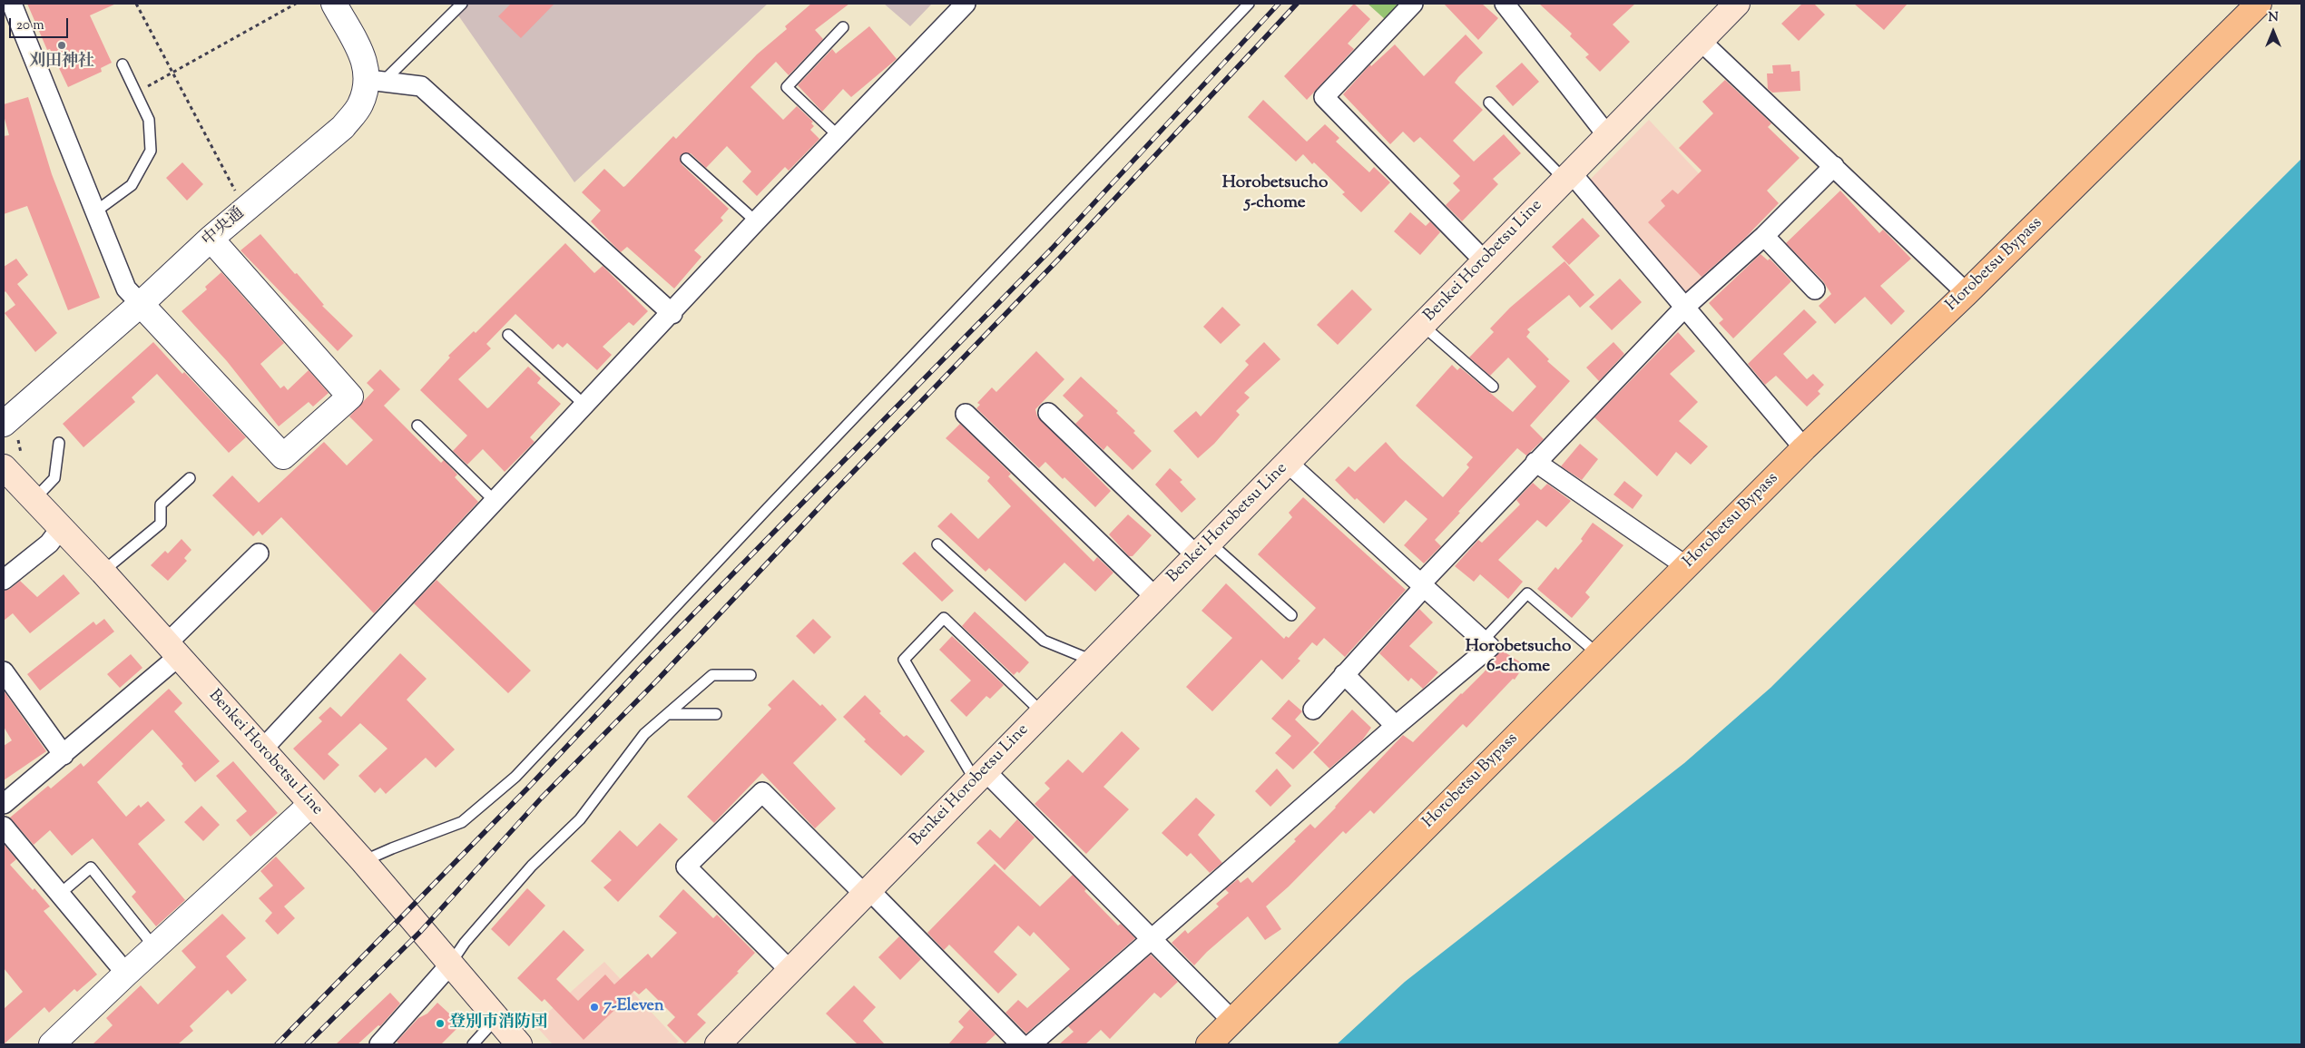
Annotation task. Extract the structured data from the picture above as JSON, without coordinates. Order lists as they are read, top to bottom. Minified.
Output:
{"streets":{"highway":["Horobetsu Bypass"],"main road":["Benkei Horobetsu Line"],"street":["中央通"]},"districts":["Horobetsucho 5-chome","Horobetsucho 6-chome"],"places":["刈田神社","7-Eleven","登別市消防団"],"scale_bar":"20 m","north":"top"}
